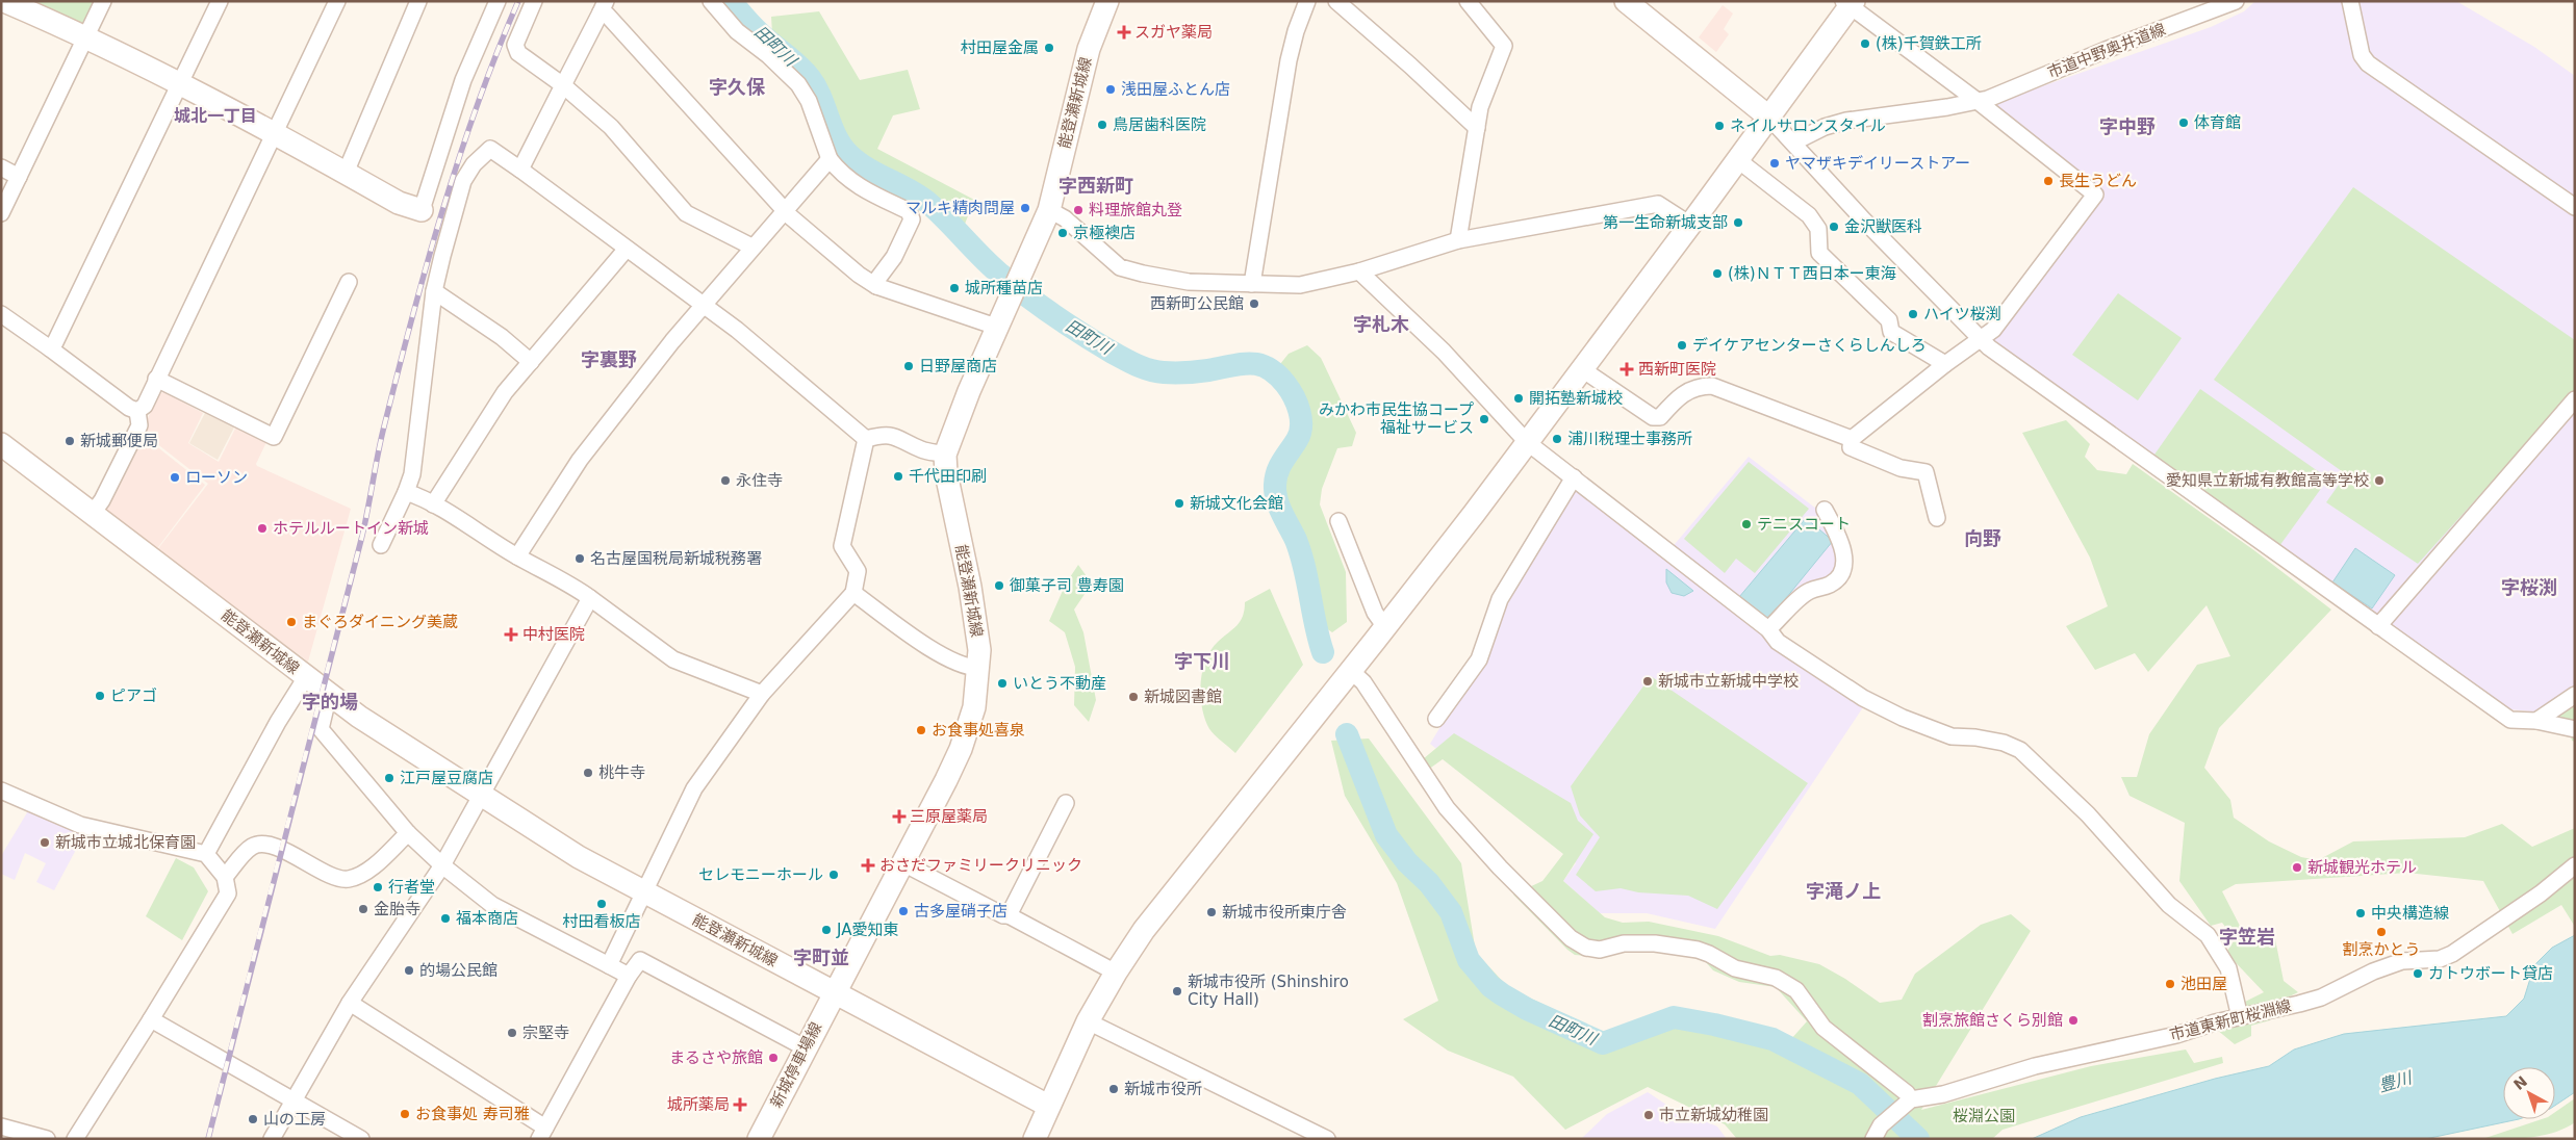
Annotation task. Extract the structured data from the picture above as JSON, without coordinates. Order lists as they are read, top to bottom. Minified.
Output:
{"streets":{"street":["市道中野奥井道線","能登瀬新城線","市道東新町桜淵線","新城停車場線"]},"crossings":[["能登瀬新城線","新城停車場線"]],"districts":["字久保","城北一丁目","字中野","字西新町","字札木","字裏野","向野","字桜渕","字下川","字的場","字滝ノ上","字笠岩","字町並"],"water":["田町川","豊川"],"parks":["桜淵公園"],"places":{"health":["スガヤ薬局","西新町医院","中村医院","三原屋薬局","おさだファミリークリニック","城所薬局"],"other":["(株)千賀鉄工所","村田屋金属","浅田屋ふとん店","体育館","鳥居歯科医院","ネイルサロンスタイル","ヤマザキデイリーストアー","長生うどん","マルキ精肉問屋","料理旅館丸登","第一生命新城支部","金沢獣医科","京極襖店","(株)ＮＴＴ西日本ー東海","城所種苗店","西新町公民館","ハイツ桜渕","デイケアセンターさくらしんしろ","日野屋商店","開拓塾新城校","みかわ市民生協コープ 福祉サービス","浦川税理士事務所","新城郵便局","千代田印刷","ローソン","永住寺","愛知県立新城有教館高等学校","新城文化会館","テニスコート","ホテルルートイン新城","名古屋国税局新城税務署","御菓子司 豊寿園","まぐろダイニング美蔵","新城市立新城中学校","いとう不動産","ピアゴ","新城図書館","お食事処喜泉","桃牛寺","江戸屋豆腐店","新城市立城北保育園","新城観光ホテル","セレモニーホール","行者堂","村田看板店","金胎寺","古多屋硝子店","新城市役所東庁舎","中央構造線","福本商店","JA愛知東","割烹かとう","的場公民館","カトウボート貸店","池田屋","新城市役所 (Shinshiro City Hall)","割烹旅館さくら別館","宗堅寺","まるさや旅館","新城市役所","お食事処 寿司雅","市立新城幼稚園","山の工房"]},"north":"top left"}
